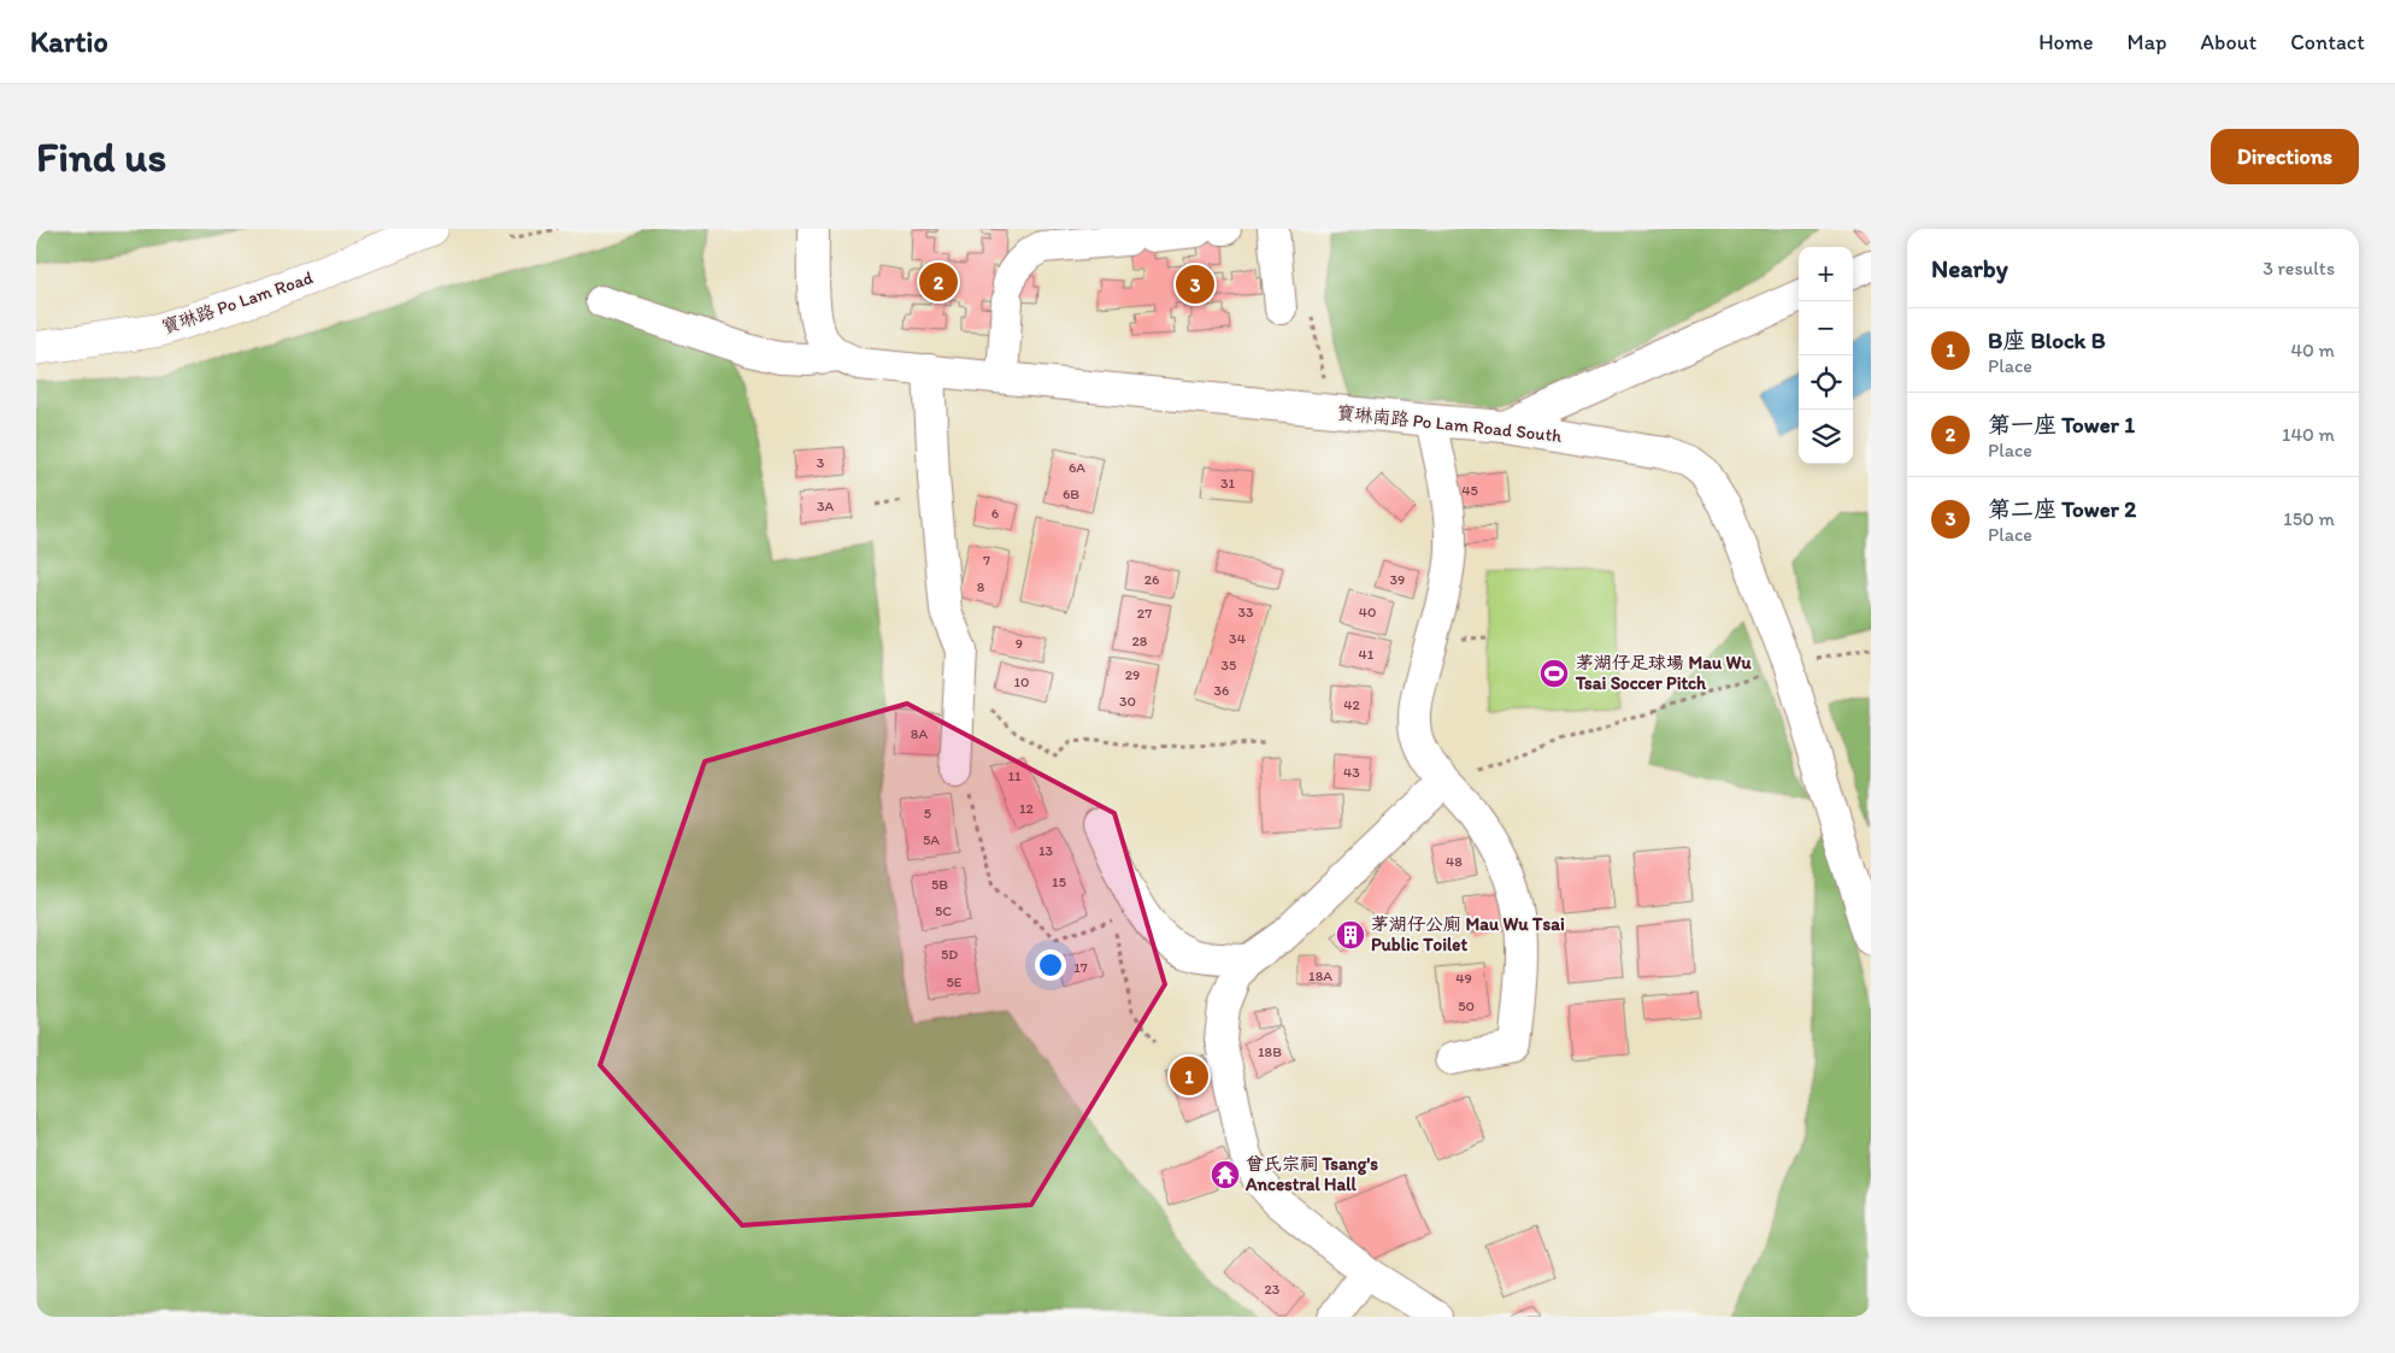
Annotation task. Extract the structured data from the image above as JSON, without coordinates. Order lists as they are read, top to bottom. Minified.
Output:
{"streets":{"main road":["寶琳路 Po Lam Road"],"street":["寶琳南路 Po Lam Road South"]},"places":{"sports":["茅湖仔足球場 Mau Wu Tsai Soccer Pitch"],"building":["茅湖仔公廁 Mau Wu Tsai Public Toilet"],"temple":["曾氏宗祠 Tsang's Ancestral Hall"]},"house_numbers":["3","6A","31","45","6B","3A","6","7","26","39","8","33","40","27","34","28","9","41","35","29","10","36","30","42","8A","43","11","12","5","5A","13","48","15","5B","5C","5D","17","18A","49","5E","50","18B","23"],"page":{"header":"Kartio","nav":["Home","Map","About","Contact"],"buttons":"Directions","title":"Find us","heading":["Nearby","3 results"],"map_buttons":["+","−"],"pins":["2","3","1"],"list":[{"mark":"1","name":"B座 Block B","note":"Place","value":"40 m"},{"mark":"2","name":"第一座 Tower 1","note":"Place","value":"140 m"},{"mark":"3","name":"第二座 Tower 2","note":"Place","value":"150 m"}]}}
